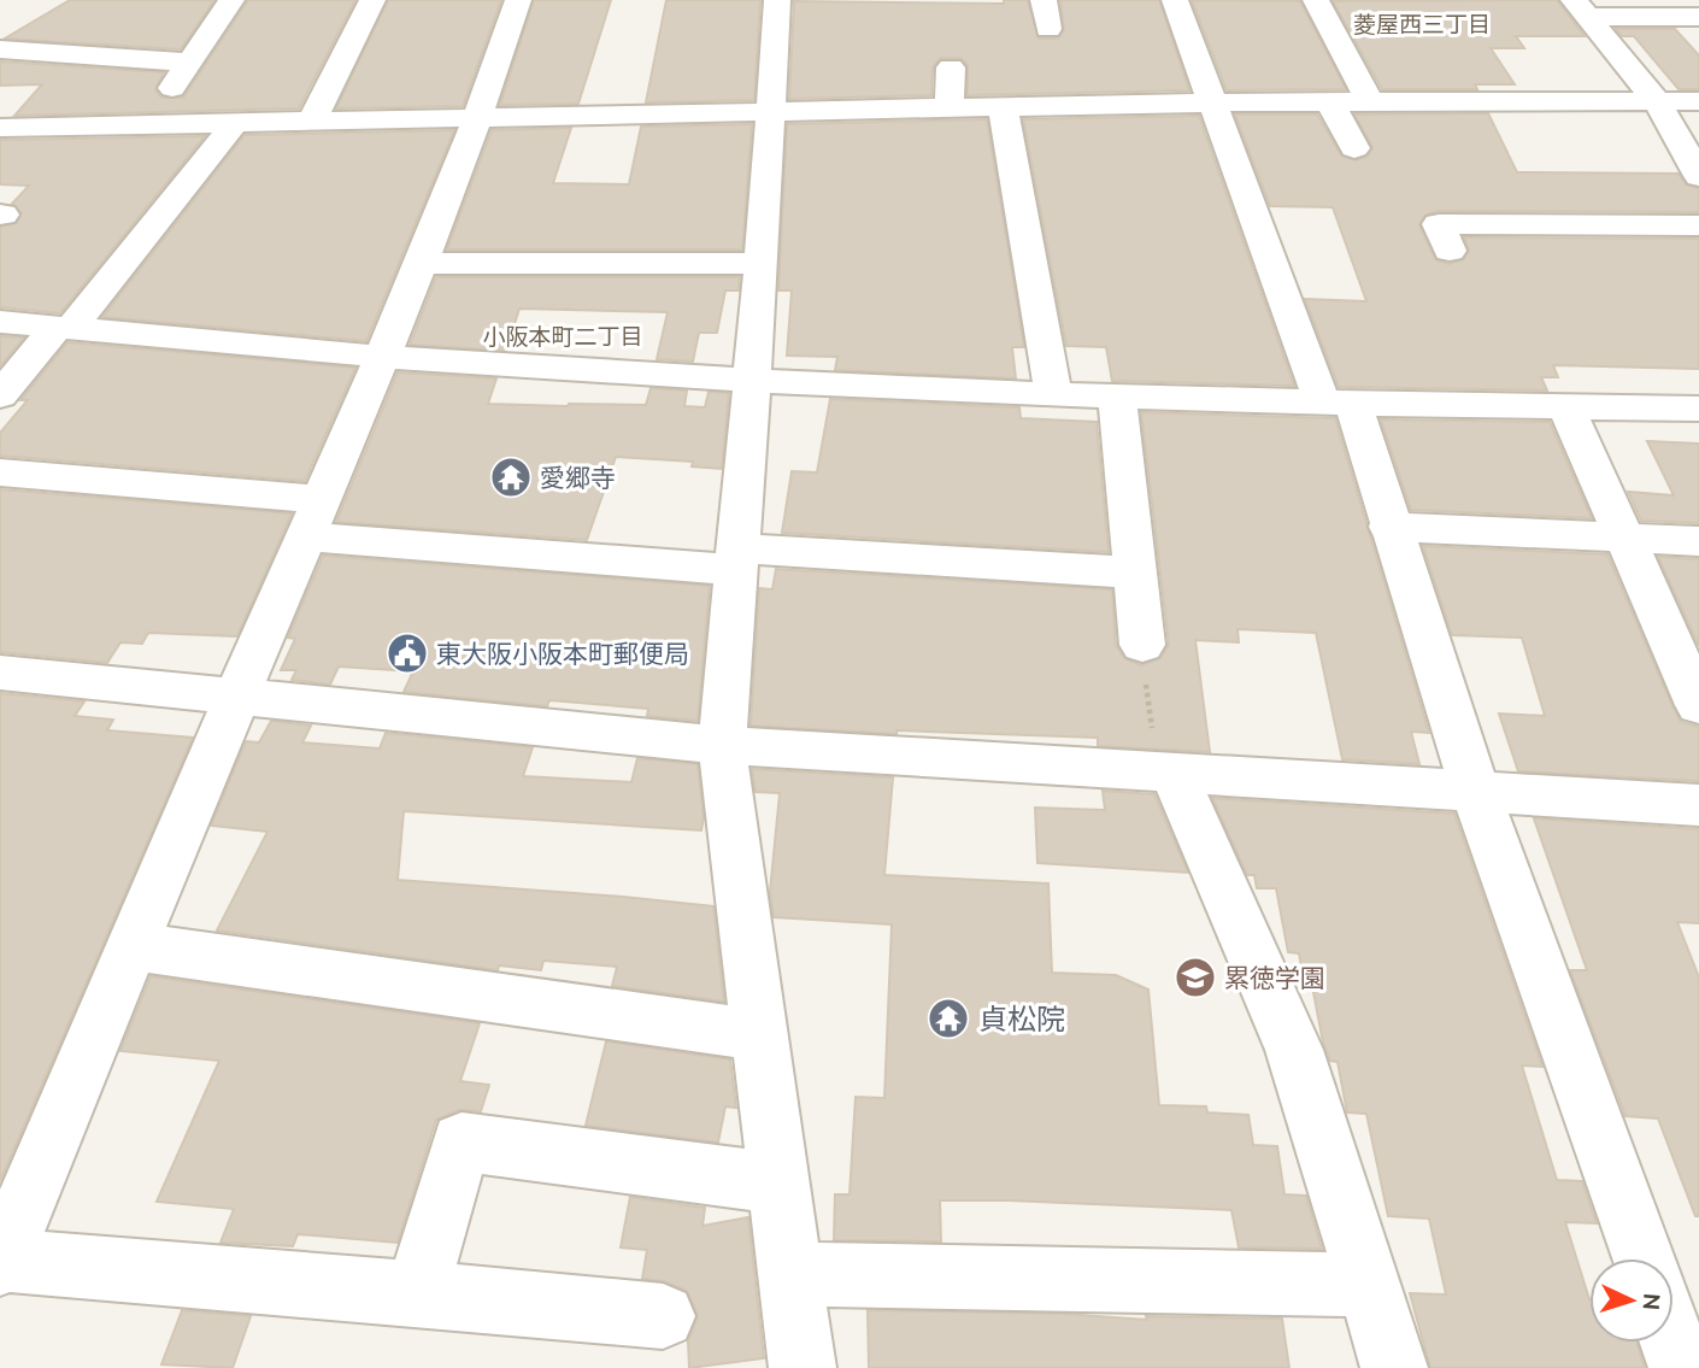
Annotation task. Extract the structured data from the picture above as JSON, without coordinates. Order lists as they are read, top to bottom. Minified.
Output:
{"districts":["菱屋西三丁目","小阪本町二丁目"],"places":{"temple":["愛郷寺","貞松院"],"public building":["東大阪小阪本町郵便局"],"school or university":["累徳学園"]},"north":"right"}
